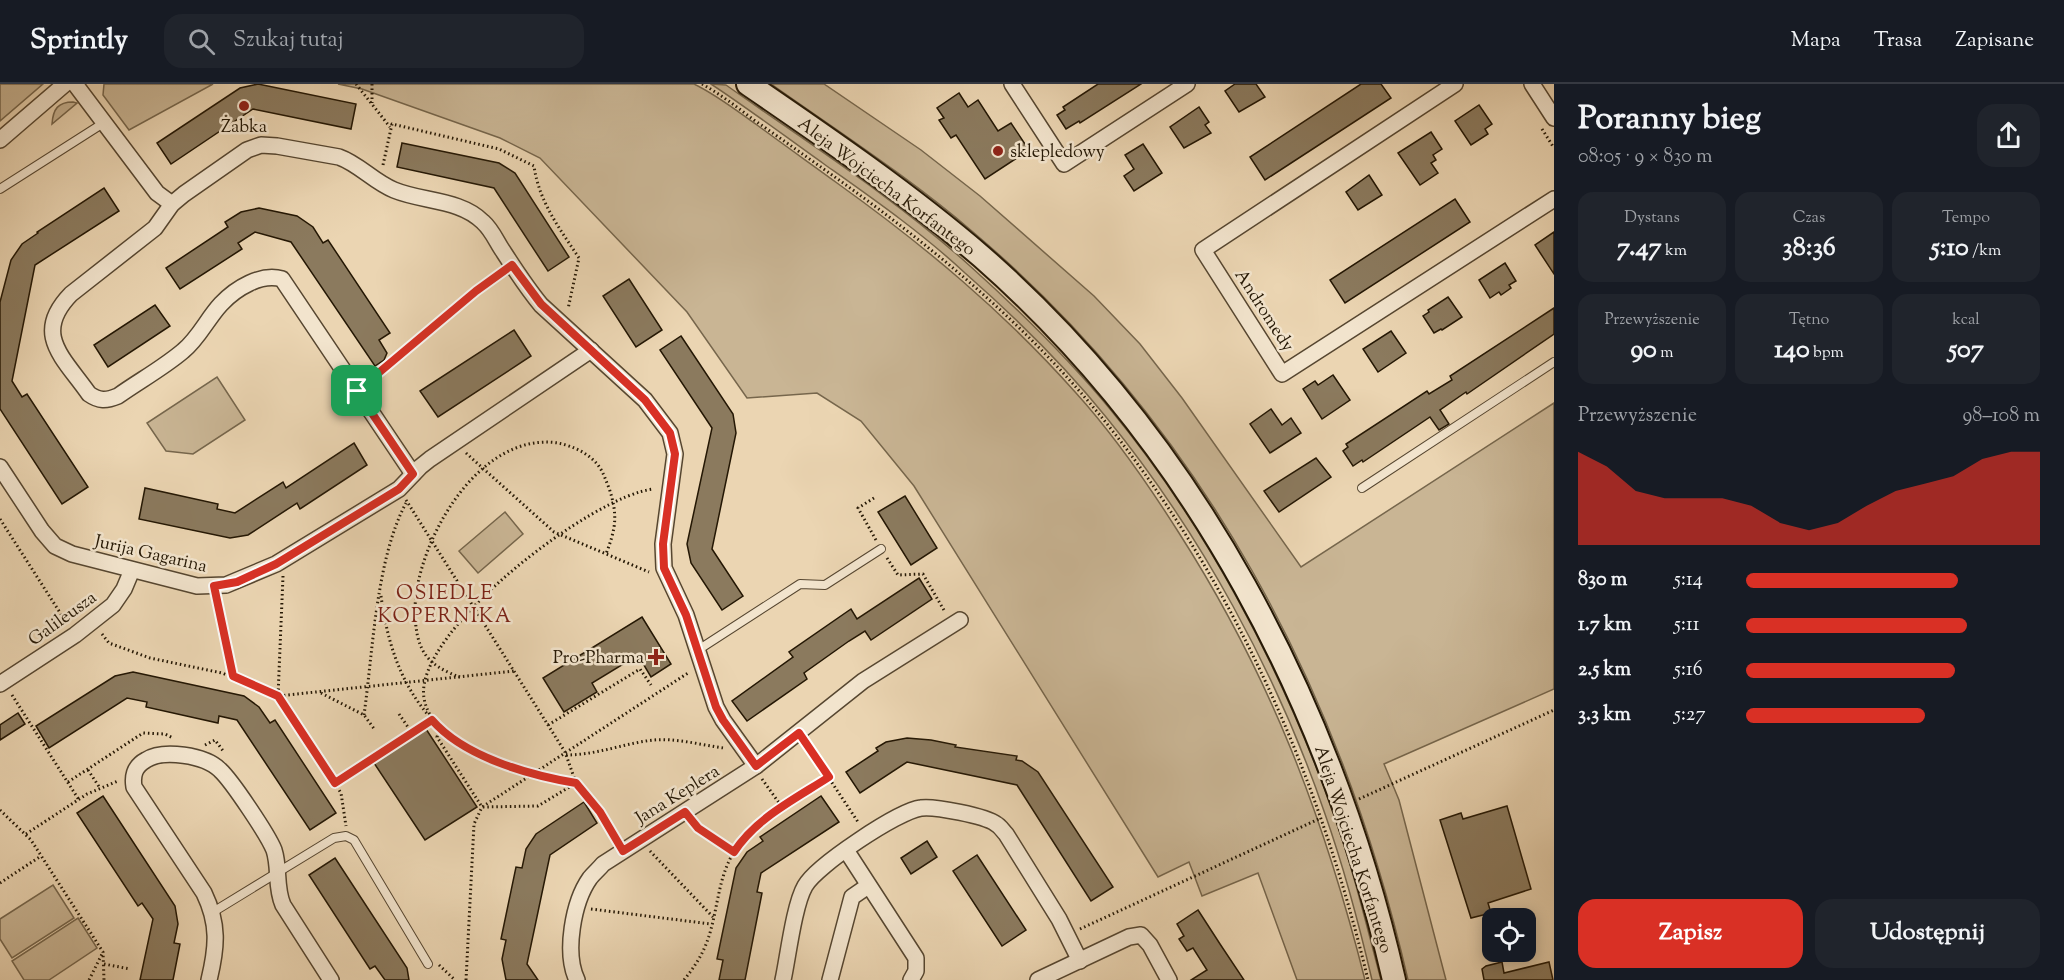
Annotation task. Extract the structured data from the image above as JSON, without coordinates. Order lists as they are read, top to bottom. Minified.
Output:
{"streets":{"main road":["Aleja Wojciecha Korfantego"],"street":["Andromedy","Jurija Gagarina","Galileusza","Jana Keplera"]},"crossings":[["Jurija Gagarina","Galileusza"]],"districts":["OSIEDLE KOPERNIKA"],"places":{"other":["Żabka","sklepledowy"],"health":["Pro-Pharma"]},"page":{"header":"Sprintly","search":"Szukaj tutaj","nav":["Mapa","Trasa","Zapisane"],"heading":["Poranny bieg","08:05 · 9 × 830 m"],"stats":[["Dystans","7.47 km"],["Czas","38:36"],["Tempo","5:10 /km"],["Przewyższenie","90 m"],["Tętno","140 bpm"],["kcal","507"]],"chart":["Przewyższenie","98–108 m"],"list":[{"name":"830 m","note":"5:14"},{"name":"1.7 km","note":"5:11"},{"name":"2.5 km","note":"5:16"},{"name":"3.3 km","note":"5:27"}],"buttons":["Zapisz","Udostępnij"]}}
